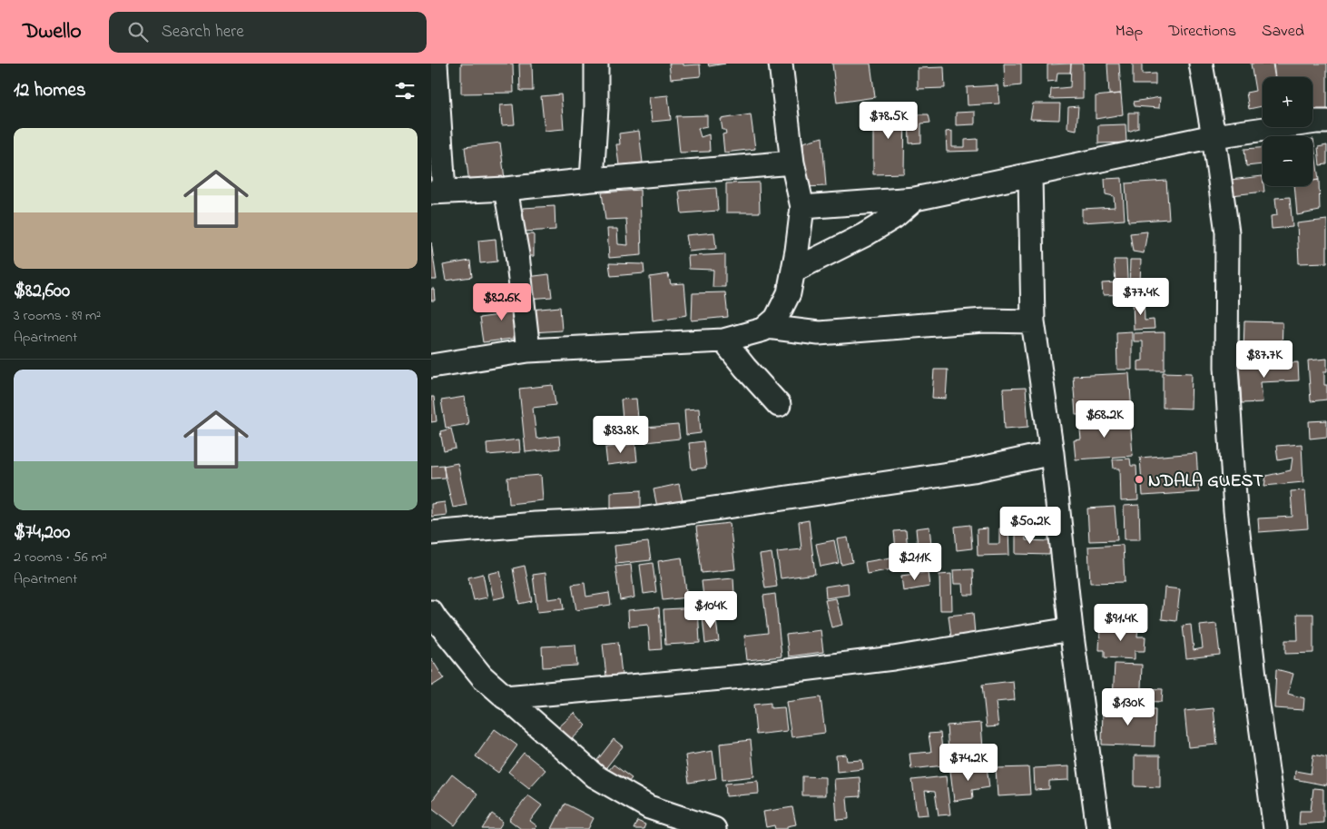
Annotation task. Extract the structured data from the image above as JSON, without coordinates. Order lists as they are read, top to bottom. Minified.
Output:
{"places":["NDALA GUEST"],"page":{"header":"Dwello","search":"Search here","nav":["Map","Directions","Saved"],"heading":"12 homes","map_buttons":["+","−"],"price":["$78.5K","$77.4K","$82.6K","$87.7K","$68.2K","$83.8K","$50.2K","$211K","$104K","$91.4K","$130K","$74.2K"],"list":[{"name":"$82,600","note":"3 rooms · 89 m² · Apartment"},{"name":"$74,200","note":"2 rooms · 56 m² · Apartment"}]}}
